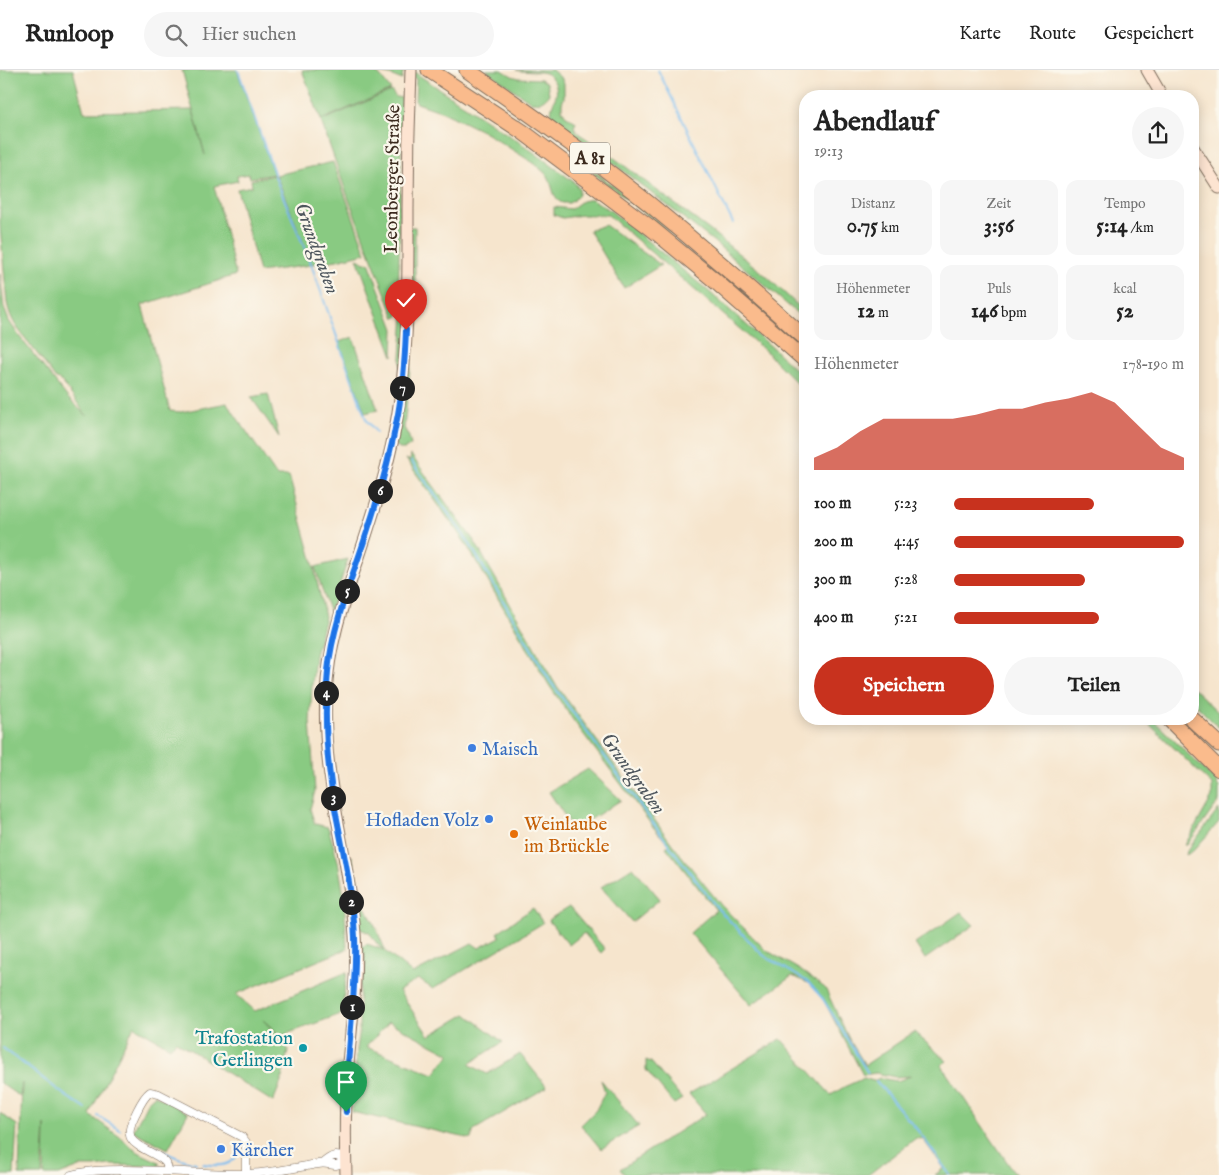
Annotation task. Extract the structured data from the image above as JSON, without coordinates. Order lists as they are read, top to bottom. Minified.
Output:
{"streets":{"highway":["A 81"],"main road":["Leonberger Straße"]},"water":["Grundgraben"],"places":["Maisch","Hofladen Volz","Weinlaube im Brückle","Trafostation Gerlingen","Kärcher"],"page":{"header":"Runloop","search":"Hier suchen","nav":["Karte","Route","Gespeichert"],"heading":["Abendlauf","19:13"],"stats":[["Distanz","0.75 km"],["Zeit","3:56"],["Tempo","5:14 /km"],["Höhenmeter","12 m"],["Puls","146 bpm"],["kcal","52"]],"chart":["Höhenmeter","178–190 m"],"pins":["7","6","5","4","3","2","1"],"list":[{"name":"100 m","note":"5:23"},{"name":"200 m","note":"4:45"},{"name":"300 m","note":"5:28"},{"name":"400 m","note":"5:21"}],"buttons":["Speichern","Teilen"]}}
